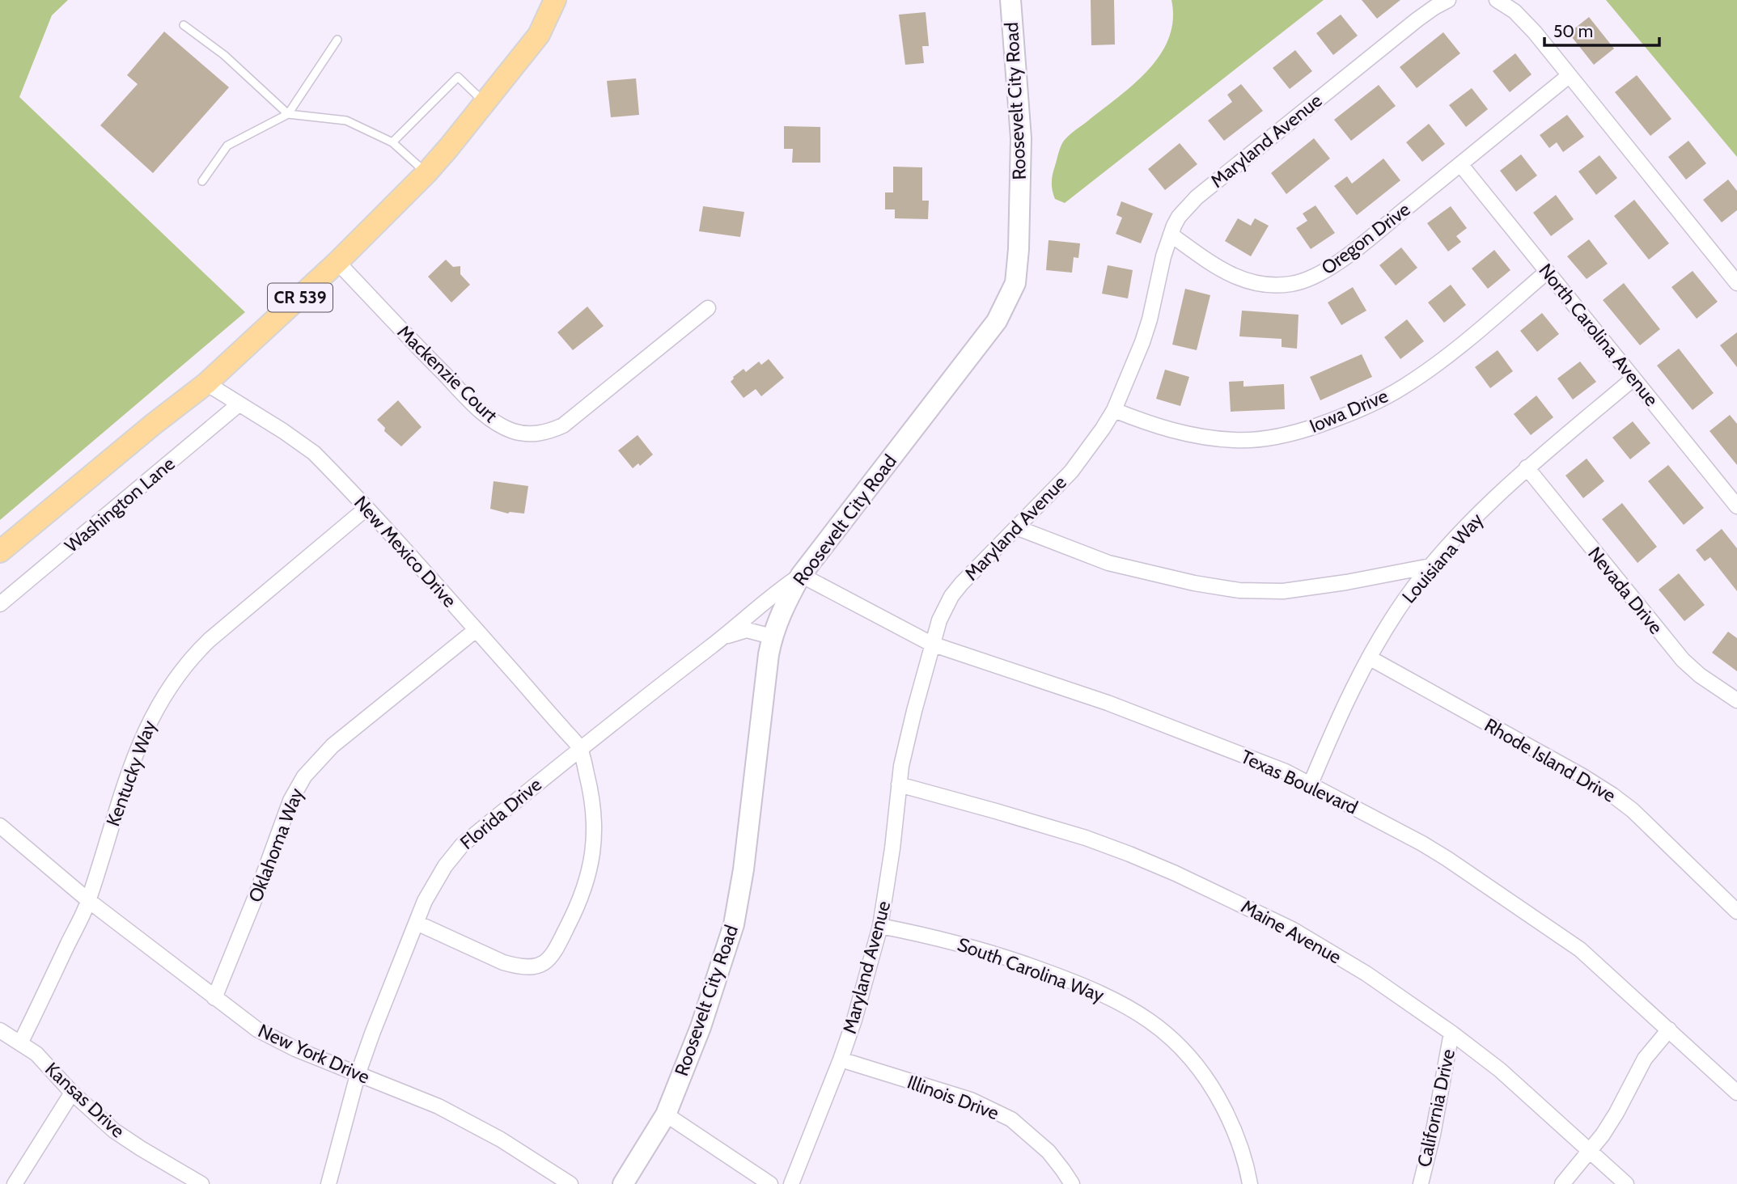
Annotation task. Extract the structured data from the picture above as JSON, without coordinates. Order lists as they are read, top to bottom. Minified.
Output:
{"streets":{"main road":["CR 539"],"street":["Roosevelt City Road","Maryland Avenue","Oregon Drive","North Carolina Avenue","Mackenzie Court","Iowa Drive","Washington Lane","New Mexico Drive","Louisiana Way","Nevada Drive","Rhode Island Drive","Kentucky Way","Texas Boulevard","Florida Drive","Oklahoma Way","Maine Avenue","South Carolina Way","New York Drive","Illinois Drive","Kansas Drive","California Drive"]},"crossings":[["Roosevelt City Road","Texas Boulevard"],["Roosevelt City Road","Florida Drive"],["Maryland Avenue","Oregon Drive"],["Maryland Avenue","Iowa Drive"],["Maryland Avenue","Texas Boulevard"],["Maryland Avenue","Maine Avenue"],["Maryland Avenue","South Carolina Way"],["Maryland Avenue","Illinois Drive"],["Oregon Drive","North Carolina Avenue"],["CR 539","Mackenzie Court"],["CR 539","New Mexico Drive"],["North Carolina Avenue","Iowa Drive"],["North Carolina Avenue","Louisiana Way"],["Washington Lane","New Mexico Drive"],["New Mexico Drive","Kentucky Way"],["New Mexico Drive","Florida Drive"],["New Mexico Drive","Oklahoma Way"],["Louisiana Way","Nevada Drive"],["Louisiana Way","Rhode Island Drive"],["Louisiana Way","Texas Boulevard"],["Kentucky Way","New York Drive"],["Kentucky Way","Kansas Drive"],["Texas Boulevard","Florida Drive"],["Florida Drive","New York Drive"],["Oklahoma Way","New York Drive"],["Maine Avenue","California Drive"]],"scale_bar":"50 m"}
